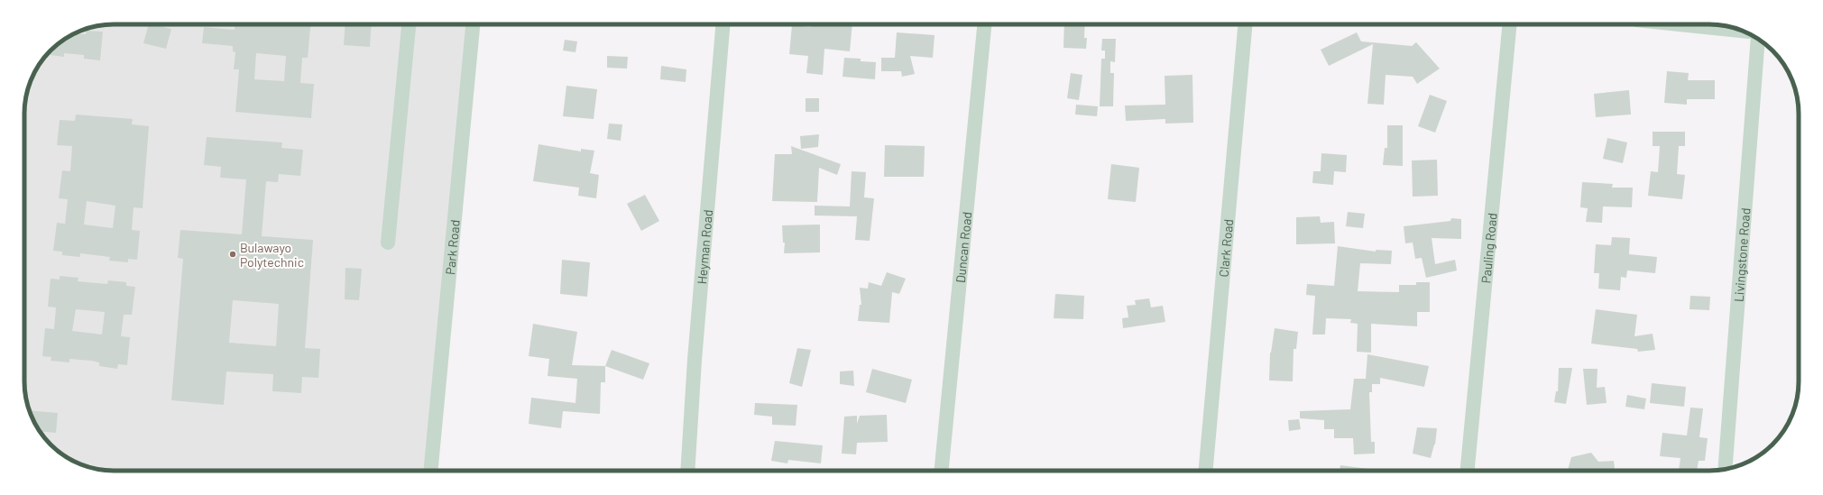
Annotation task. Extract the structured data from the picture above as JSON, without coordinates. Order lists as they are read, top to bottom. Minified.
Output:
{"streets":{"street":["Park Road","Heyman Road","Duncan Road","Clark Road","Pauling Road","Livingstone Road"]},"places":["Bulawayo Polytechnic"]}
